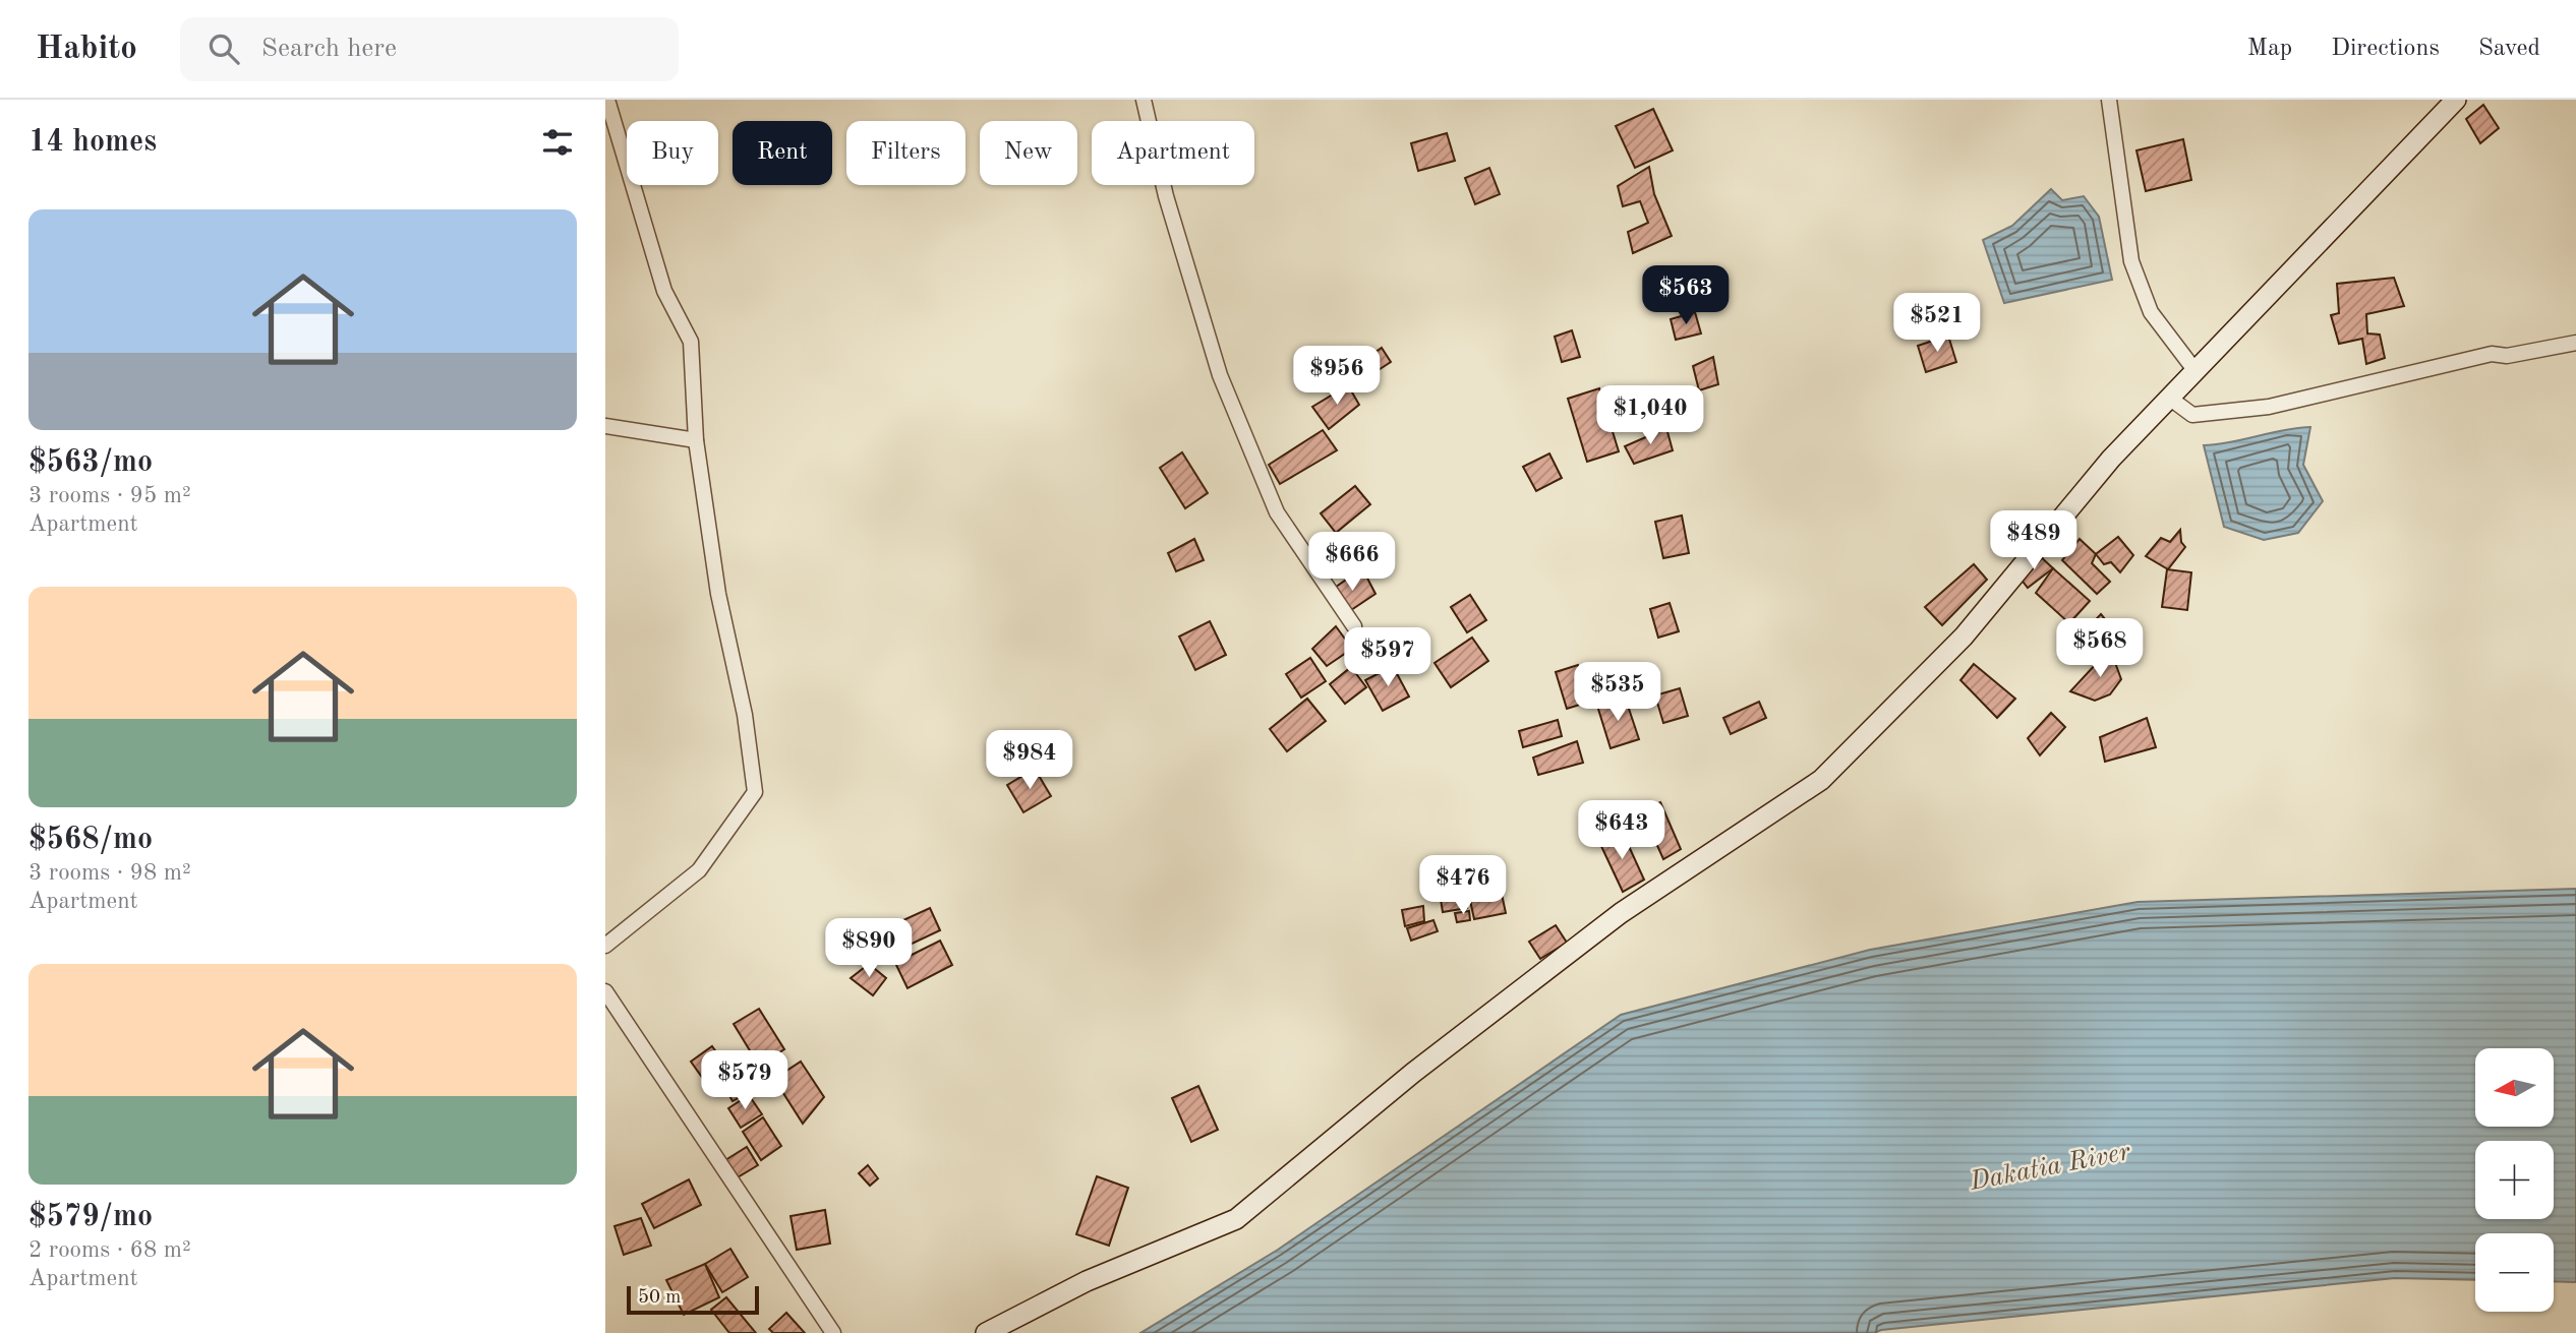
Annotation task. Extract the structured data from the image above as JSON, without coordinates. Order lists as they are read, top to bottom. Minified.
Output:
{"water":["Dakatia River"],"scale_bar":"50 m","north":"left","page":{"header":"Habito","search":"Search here","nav":["Map","Directions","Saved"],"heading":"14 homes","chip":["Buy","Rent","Filters","New","Apartment"],"list":[{"name":"$563/mo","note":"3 rooms · 95 m² · Apartment"},{"name":"$568/mo","note":"3 rooms · 98 m² · Apartment"},{"name":"$579/mo","note":"2 rooms · 68 m² · Apartment"}],"price":["$563","$521","$956","$1,040","$489","$666","$568","$597","$535","$984","$643","$476","$890","$579"],"map_buttons":["+","−"],"scale":"50 m"}}
